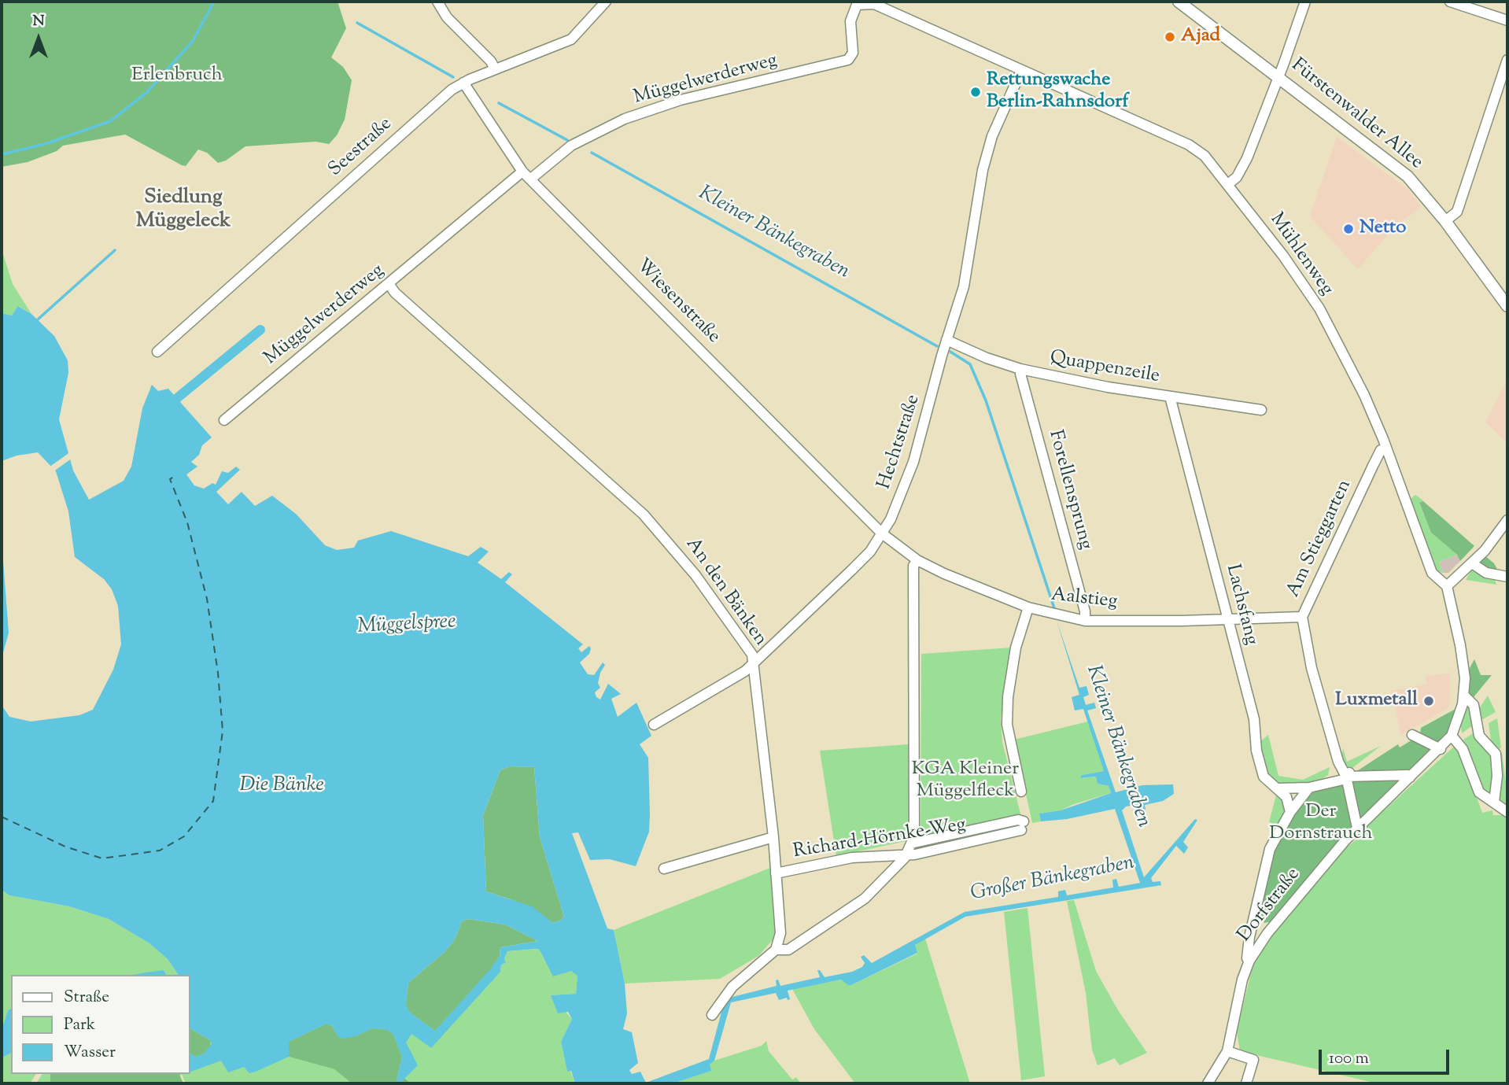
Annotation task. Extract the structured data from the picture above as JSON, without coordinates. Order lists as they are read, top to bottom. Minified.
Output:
{"streets":{"main road":["Fürstenwalder Allee"],"street":["Müggelwerderweg","Seestraße","Mühlenweg","Wiesenstraße","Quappenzeile","Hechtstraße","Forellensprung","Am Stieggarten","An den Bänken","Aalstieg","Lachsfang","Richard-Hörnke-Weg","Dorfstraße"]},"crossings":[["Müggelwerderweg","Mühlenweg"],["Müggelwerderweg","Wiesenstraße"],["Müggelwerderweg","An den Bänken"],["Seestraße","Wiesenstraße"],["Mühlenweg","Hechtstraße"],["Mühlenweg","Am Stieggarten"],["Mühlenweg","Dorfstraße"],["Wiesenstraße","Hechtstraße"],["Wiesenstraße","Aalstieg"],["Quappenzeile","Hechtstraße"],["Quappenzeile","Forellensprung"],["Quappenzeile","Lachsfang"],["Hechtstraße","An den Bänken"],["Hechtstraße","Aalstieg"],["Forellensprung","Aalstieg"],["Am Stieggarten","Aalstieg"],["Am Stieggarten","Dorfstraße"],["An den Bänken","Richard-Hörnke-Weg"],["Aalstieg","Lachsfang"],["Lachsfang","Dorfstraße"]],"districts":["Siedlung Müggeleck"],"water":["Kleiner Bänkegraben","Müggelspree","Die Bänke","Großer Bänkegraben"],"parks":["Erlenbruch","KGA Kleiner Müggelfleck","Der Dornstrauch"],"places":["Ajad","Rettungswache Berlin-Rahnsdorf","Netto","Luxmetall"],"legend":["Straße","Park","Wasser"],"scale_bar":"100 m","north":"top"}
